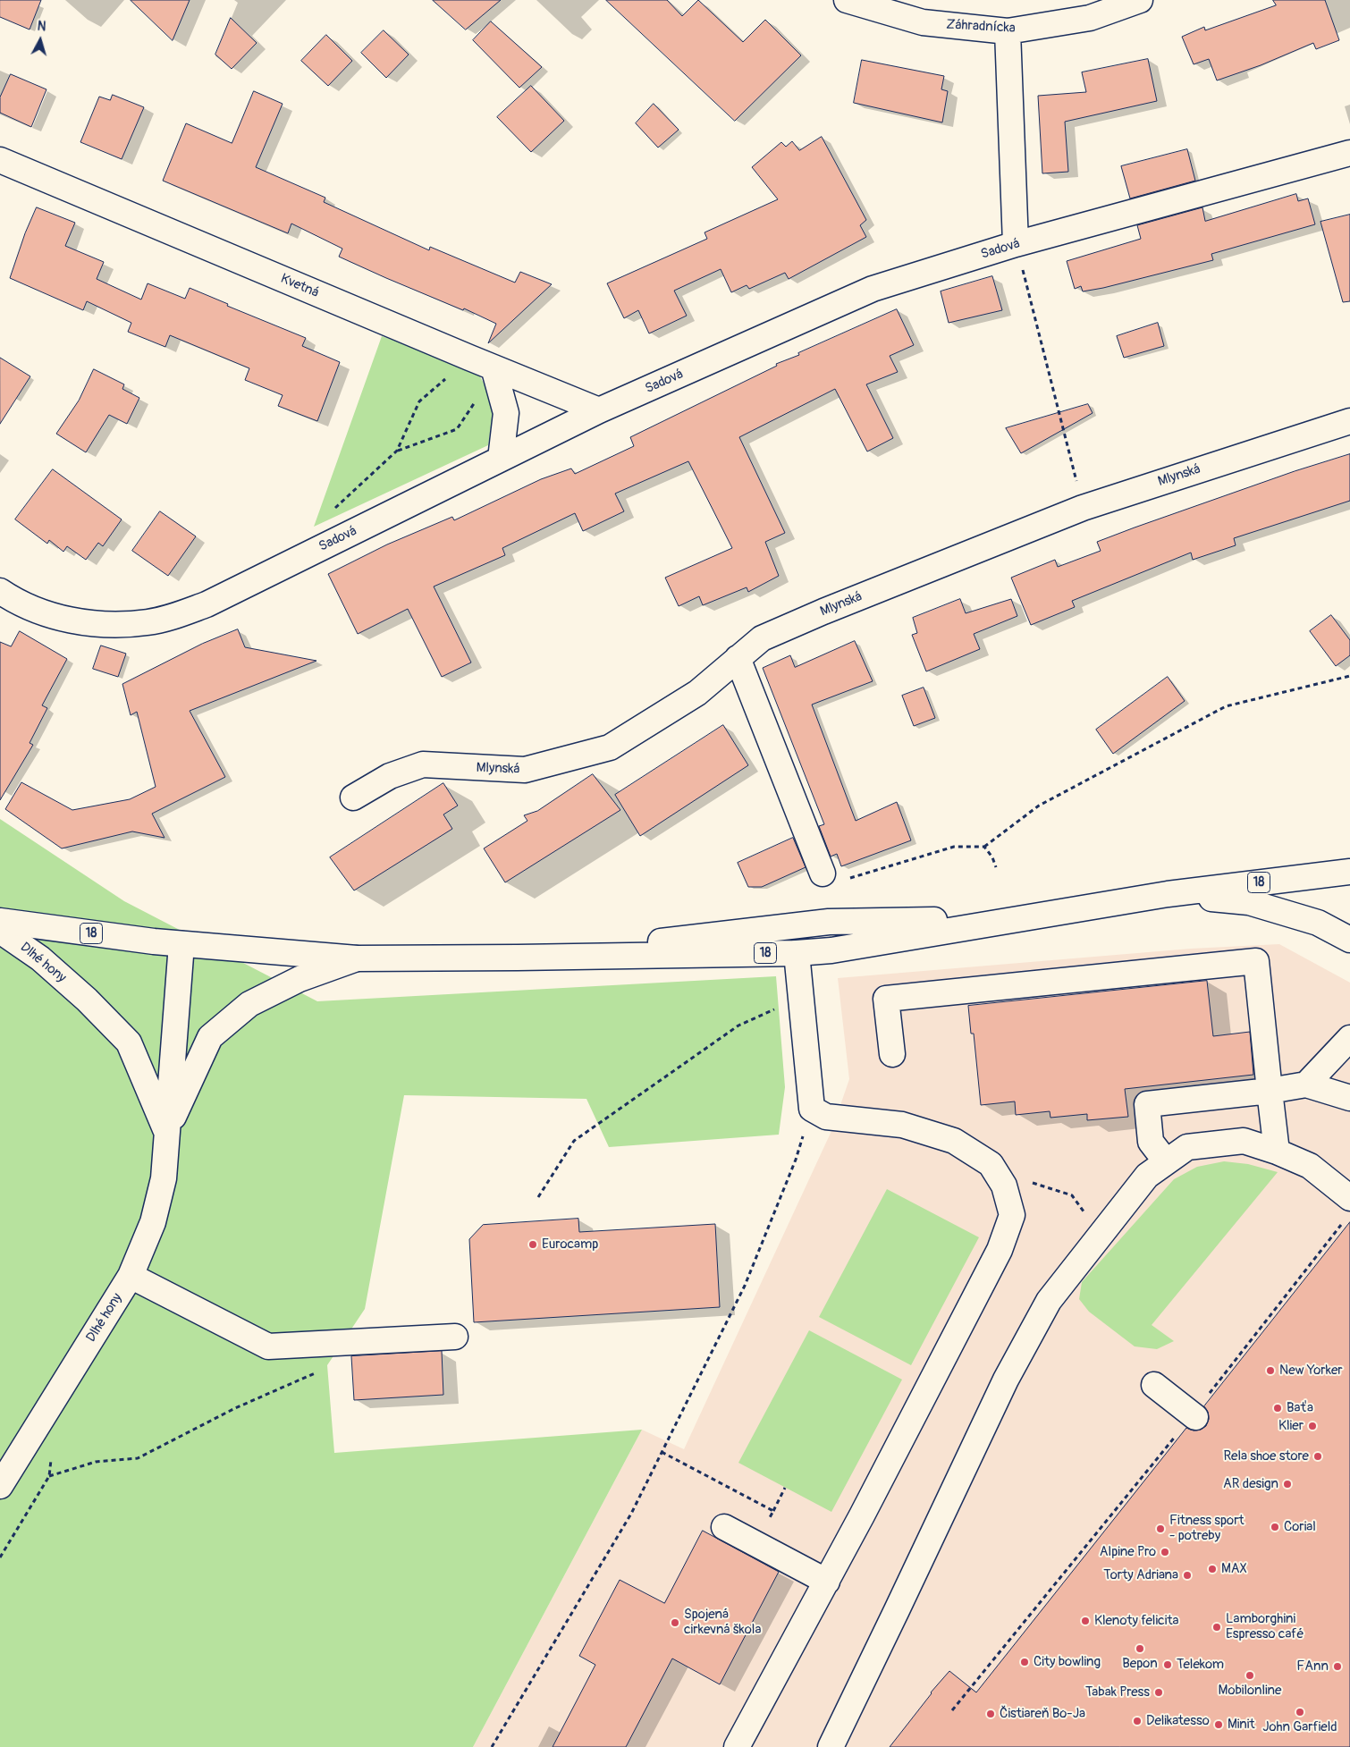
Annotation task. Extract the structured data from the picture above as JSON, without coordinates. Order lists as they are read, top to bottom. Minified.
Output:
{"streets":{"street":["Záhradnícka","Sadová","Kvetná","Mlynská","18","Dlhé hony"]},"crossings":[["Sadová","Kvetná"],["18","Dlhé hony"]],"places":["Eurocamp","New Yorker","Baťa","Klier","Rela shoe store","AR design","Corial","Fitness sport - potreby","Alpine Pro","MAX","Torty Adriana","Klenoty felicita","Spojená cirkevná škola","Lamborghini Espresso café","Bepon","City bowling","Telekom","FAnn","Mobilonline","Tabak Press","John Garfield","Čistiareň Bo-Ja","Delikatesso","Minit"],"north":"top"}
